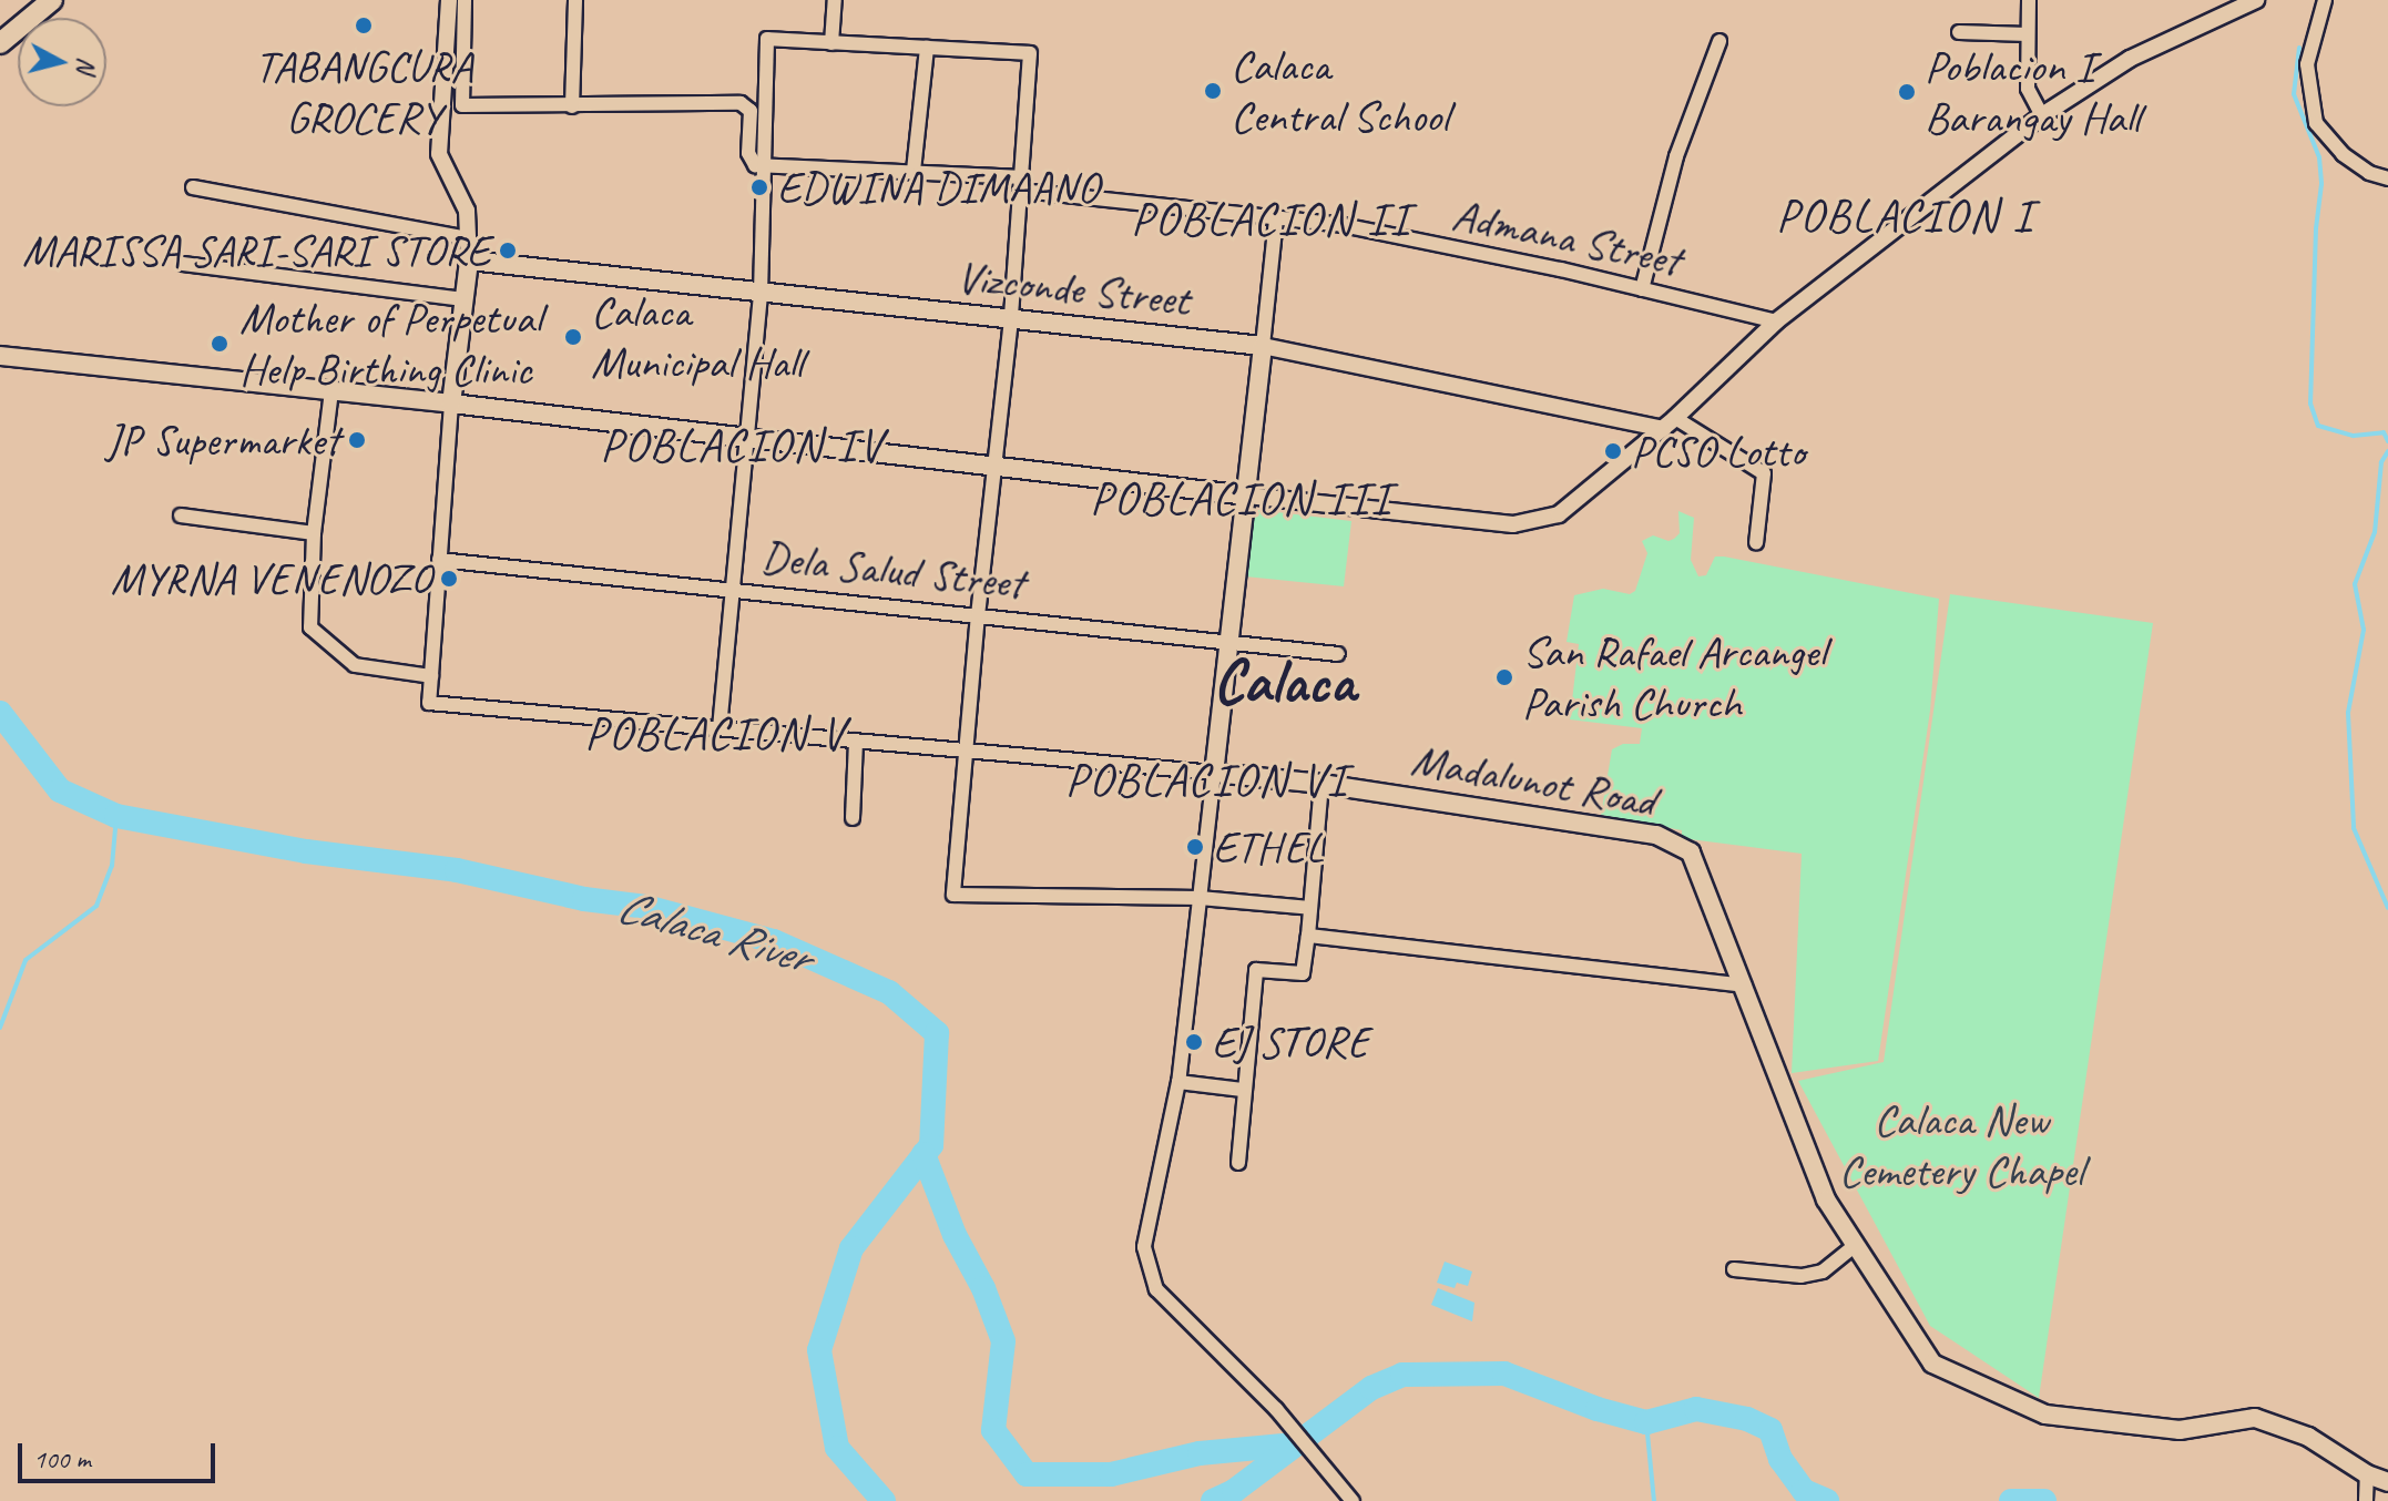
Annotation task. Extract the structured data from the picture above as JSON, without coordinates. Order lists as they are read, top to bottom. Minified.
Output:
{"streets":{"main road":["Vizconde Street","Madalunot Road"],"street":["Admana Street","Dela Salud Street"]},"districts":["POBLACION I","POBLACION II","POBLACION IV","POBLACION III","Calaca","POBLACION V","POBLACION VI"],"water":["Calaca River"],"parks":["Calaca New Cemetery Chapel"],"places":["TABANGCURA GROCERY","Calaca Central School","Poblacion I Barangay Hall","EDWINA DIMAANO","MARISSA SARI-SARI STORE","Calaca Municipal Hall","Mother of Perpetual Help Birthing Clinic","JP Supermarket","PCSO Lotto","MYRNA VENENOZO","San Rafael Arcangel Parish Church","ETHEL","EJ STORE"],"scale_bar":"100 m","north":"right"}
